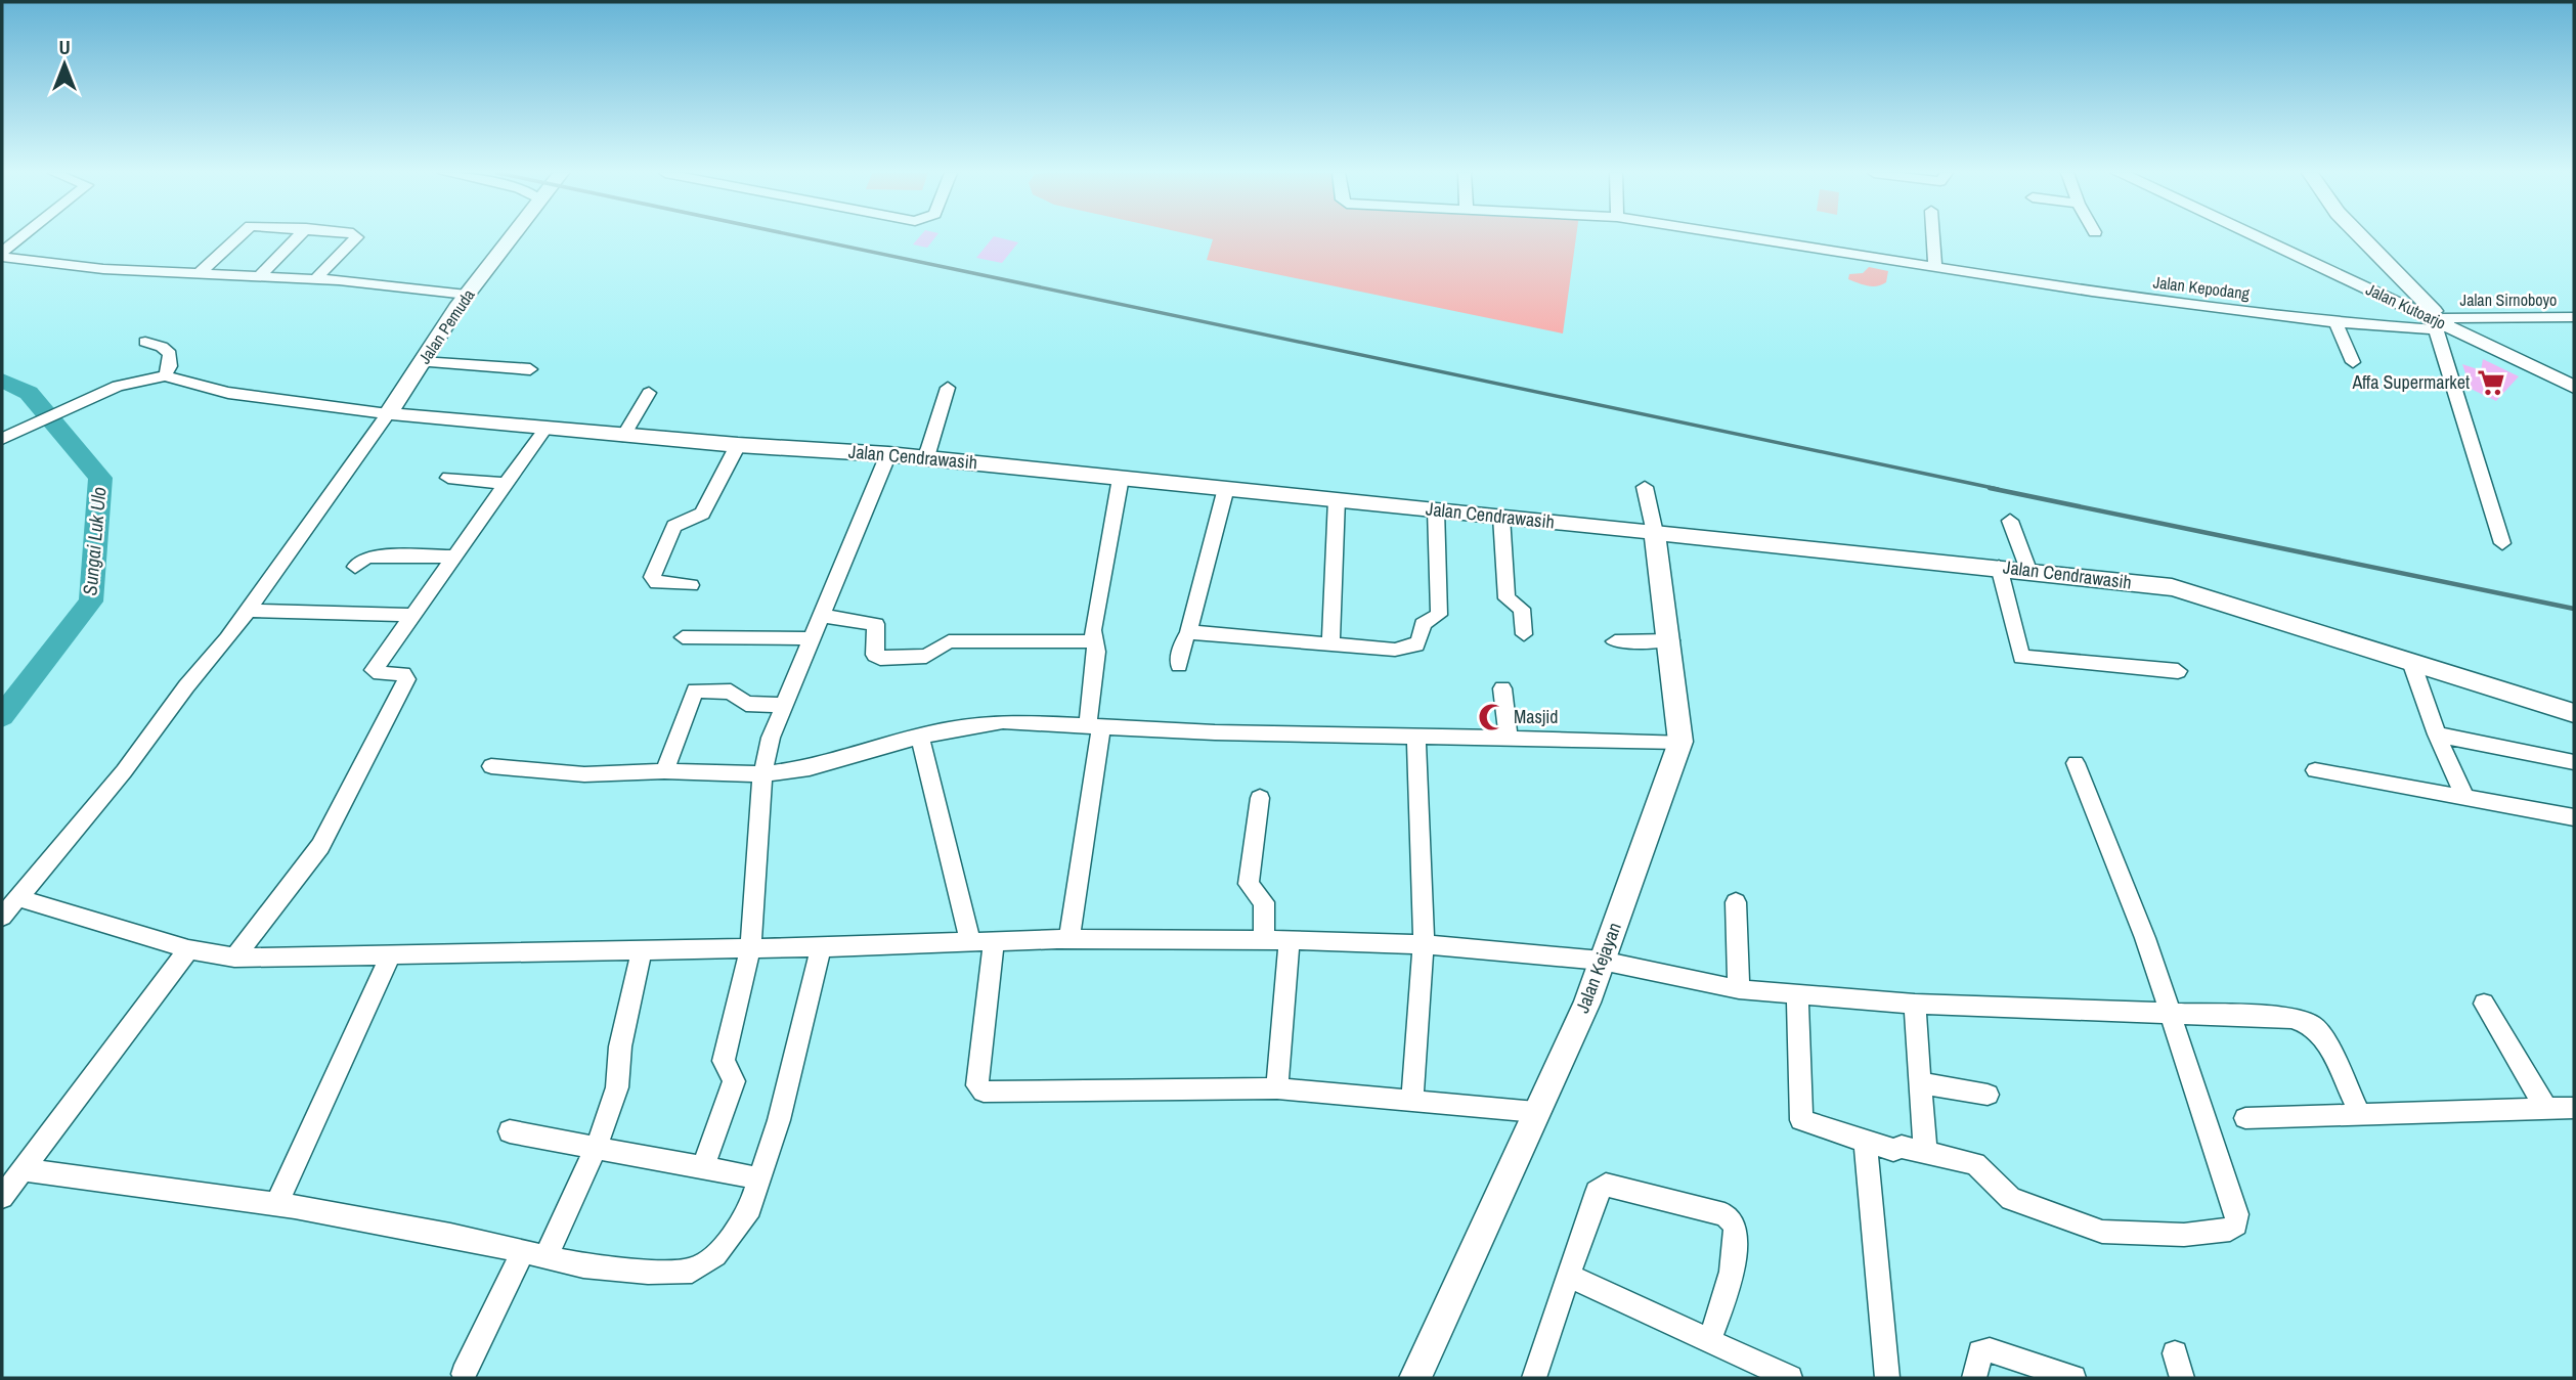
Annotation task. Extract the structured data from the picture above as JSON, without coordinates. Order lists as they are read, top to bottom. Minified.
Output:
{"streets":{"main road":["Jalan Kutoarjo","Jalan Pemuda","Jalan Cendrawasih","Jalan Kejayan"],"street":["Jalan Kepodang","Jalan Sirnoboyo"]},"crossings":[["Jalan Kepodang","Jalan Sirnoboyo"],["Jalan Kepodang","Jalan Kutoarjo"],["Jalan Sirnoboyo","Jalan Kutoarjo"],["Jalan Pemuda","Jalan Cendrawasih"],["Jalan Cendrawasih","Jalan Kejayan"]],"water":["Sungai Luk Ulo"],"places":{"supermarket":["Affa Supermarket"],"mosque":["Masjid"]},"north":"top"}
